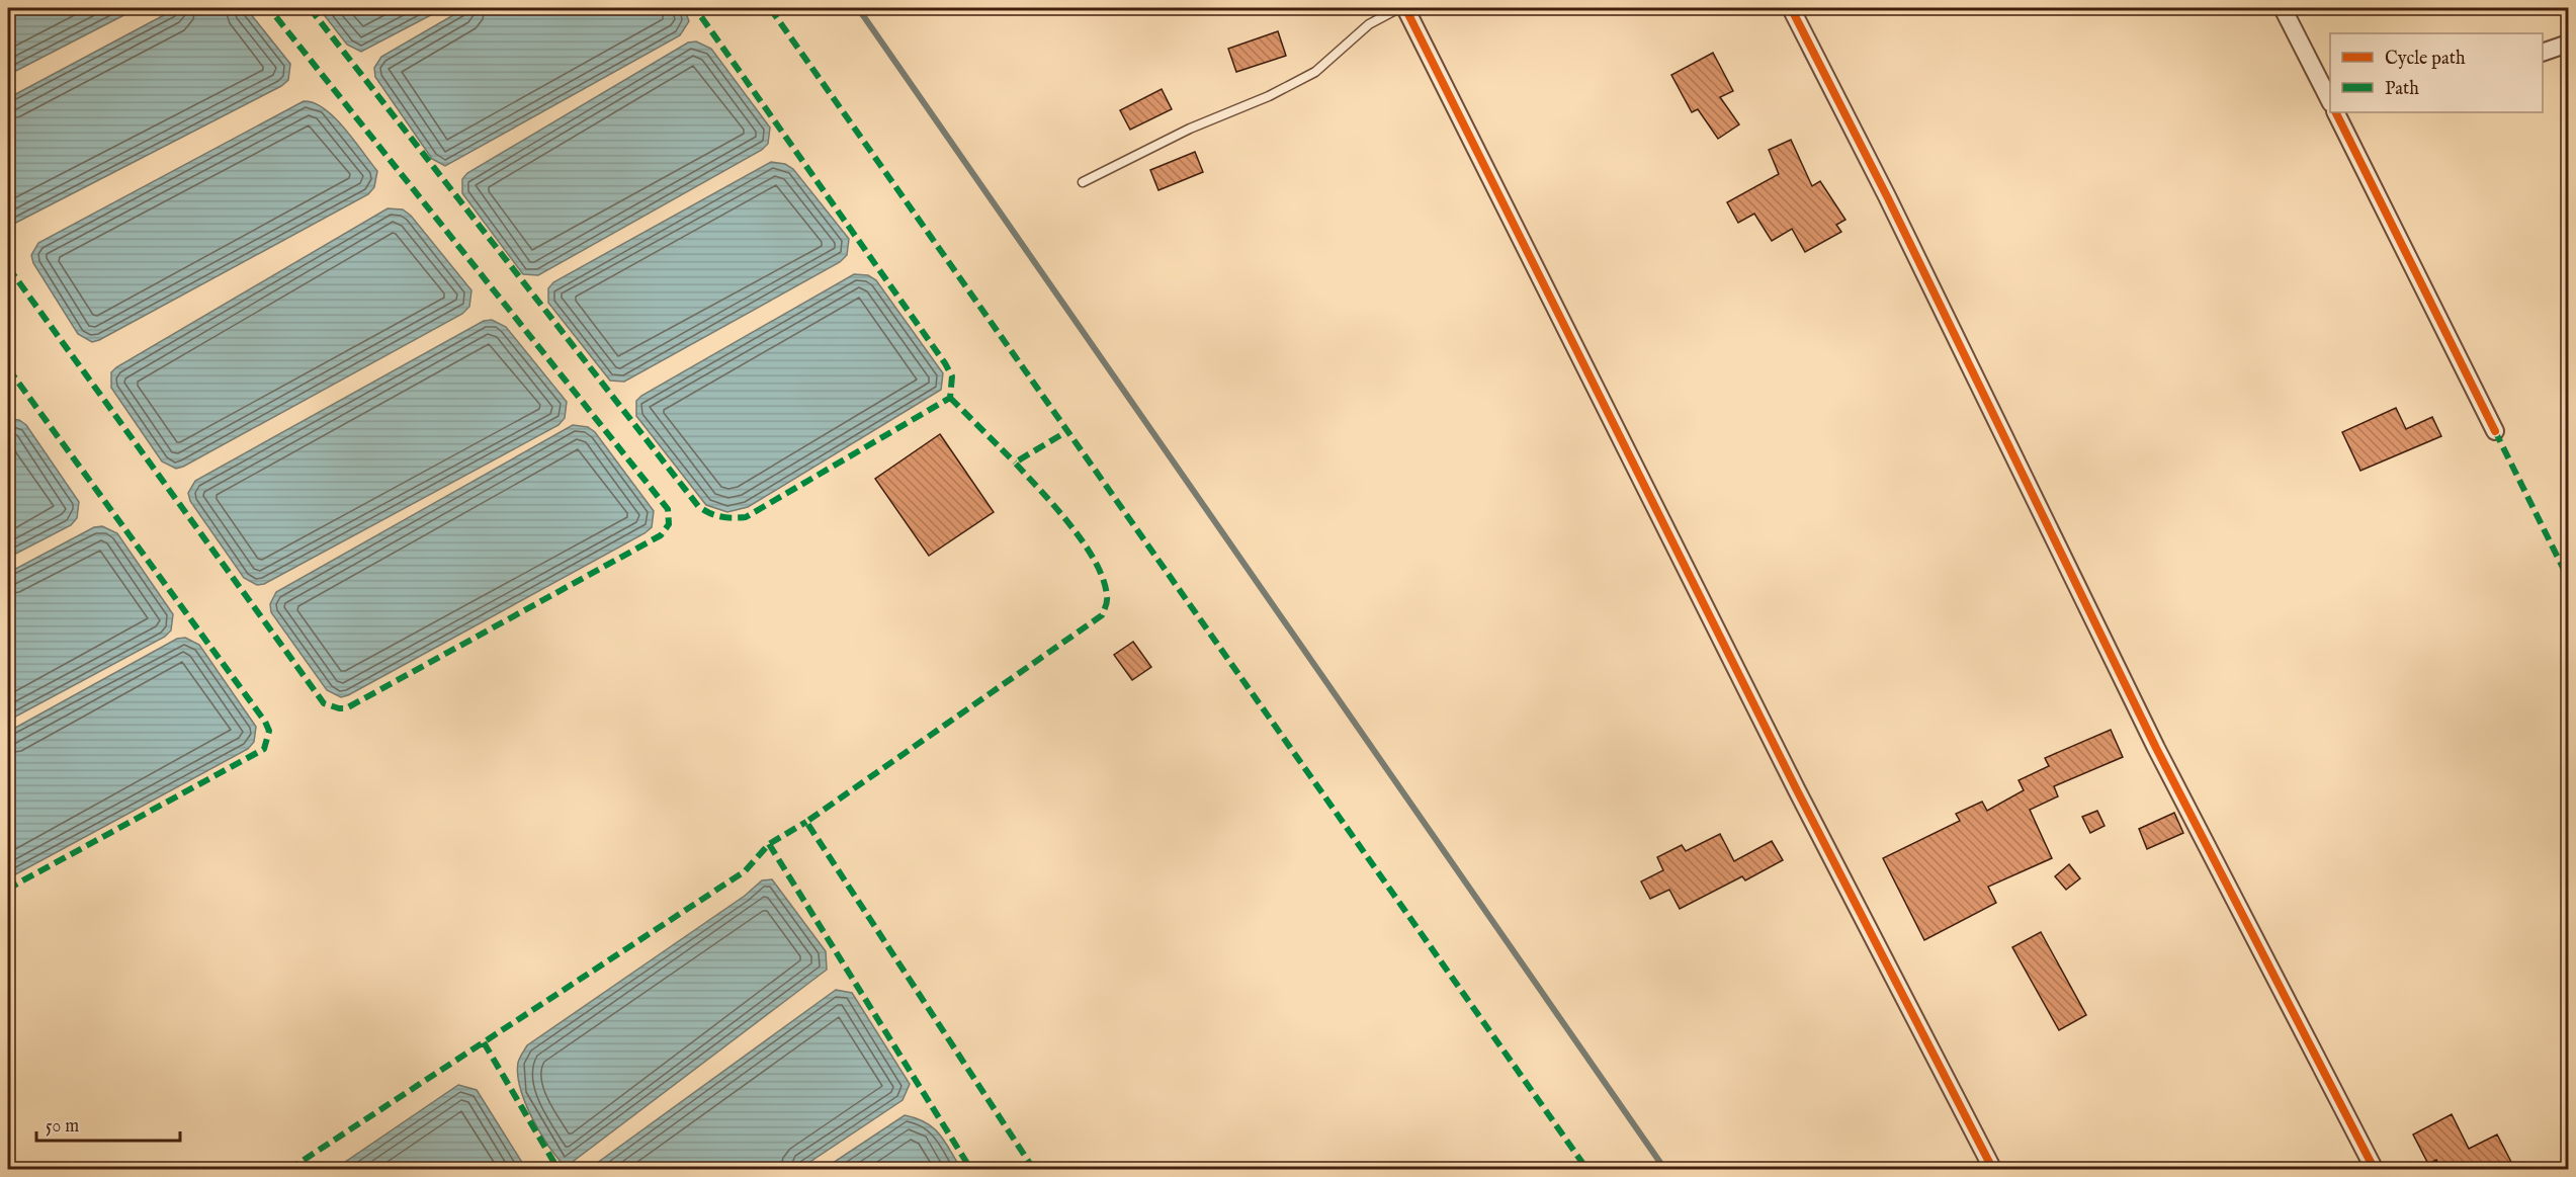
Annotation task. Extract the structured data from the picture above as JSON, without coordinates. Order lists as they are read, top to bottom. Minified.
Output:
{"legend":["Cycle path","Path"],"scale_bar":"50 m"}
